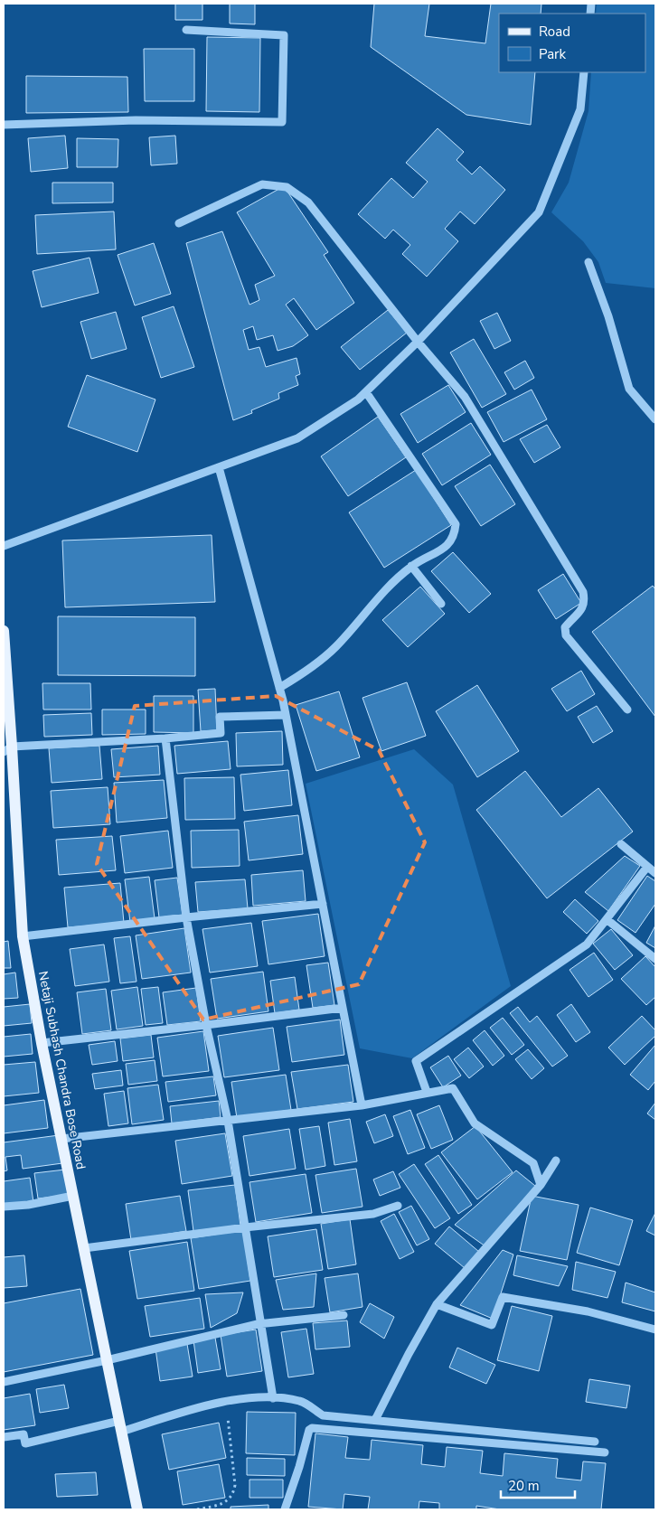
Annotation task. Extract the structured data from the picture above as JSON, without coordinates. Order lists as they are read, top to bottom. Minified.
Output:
{"streets":{"main road":["Netaji Subhash Chandra Bose Road"]},"legend":["Road","Park"],"scale_bar":"20 m"}
